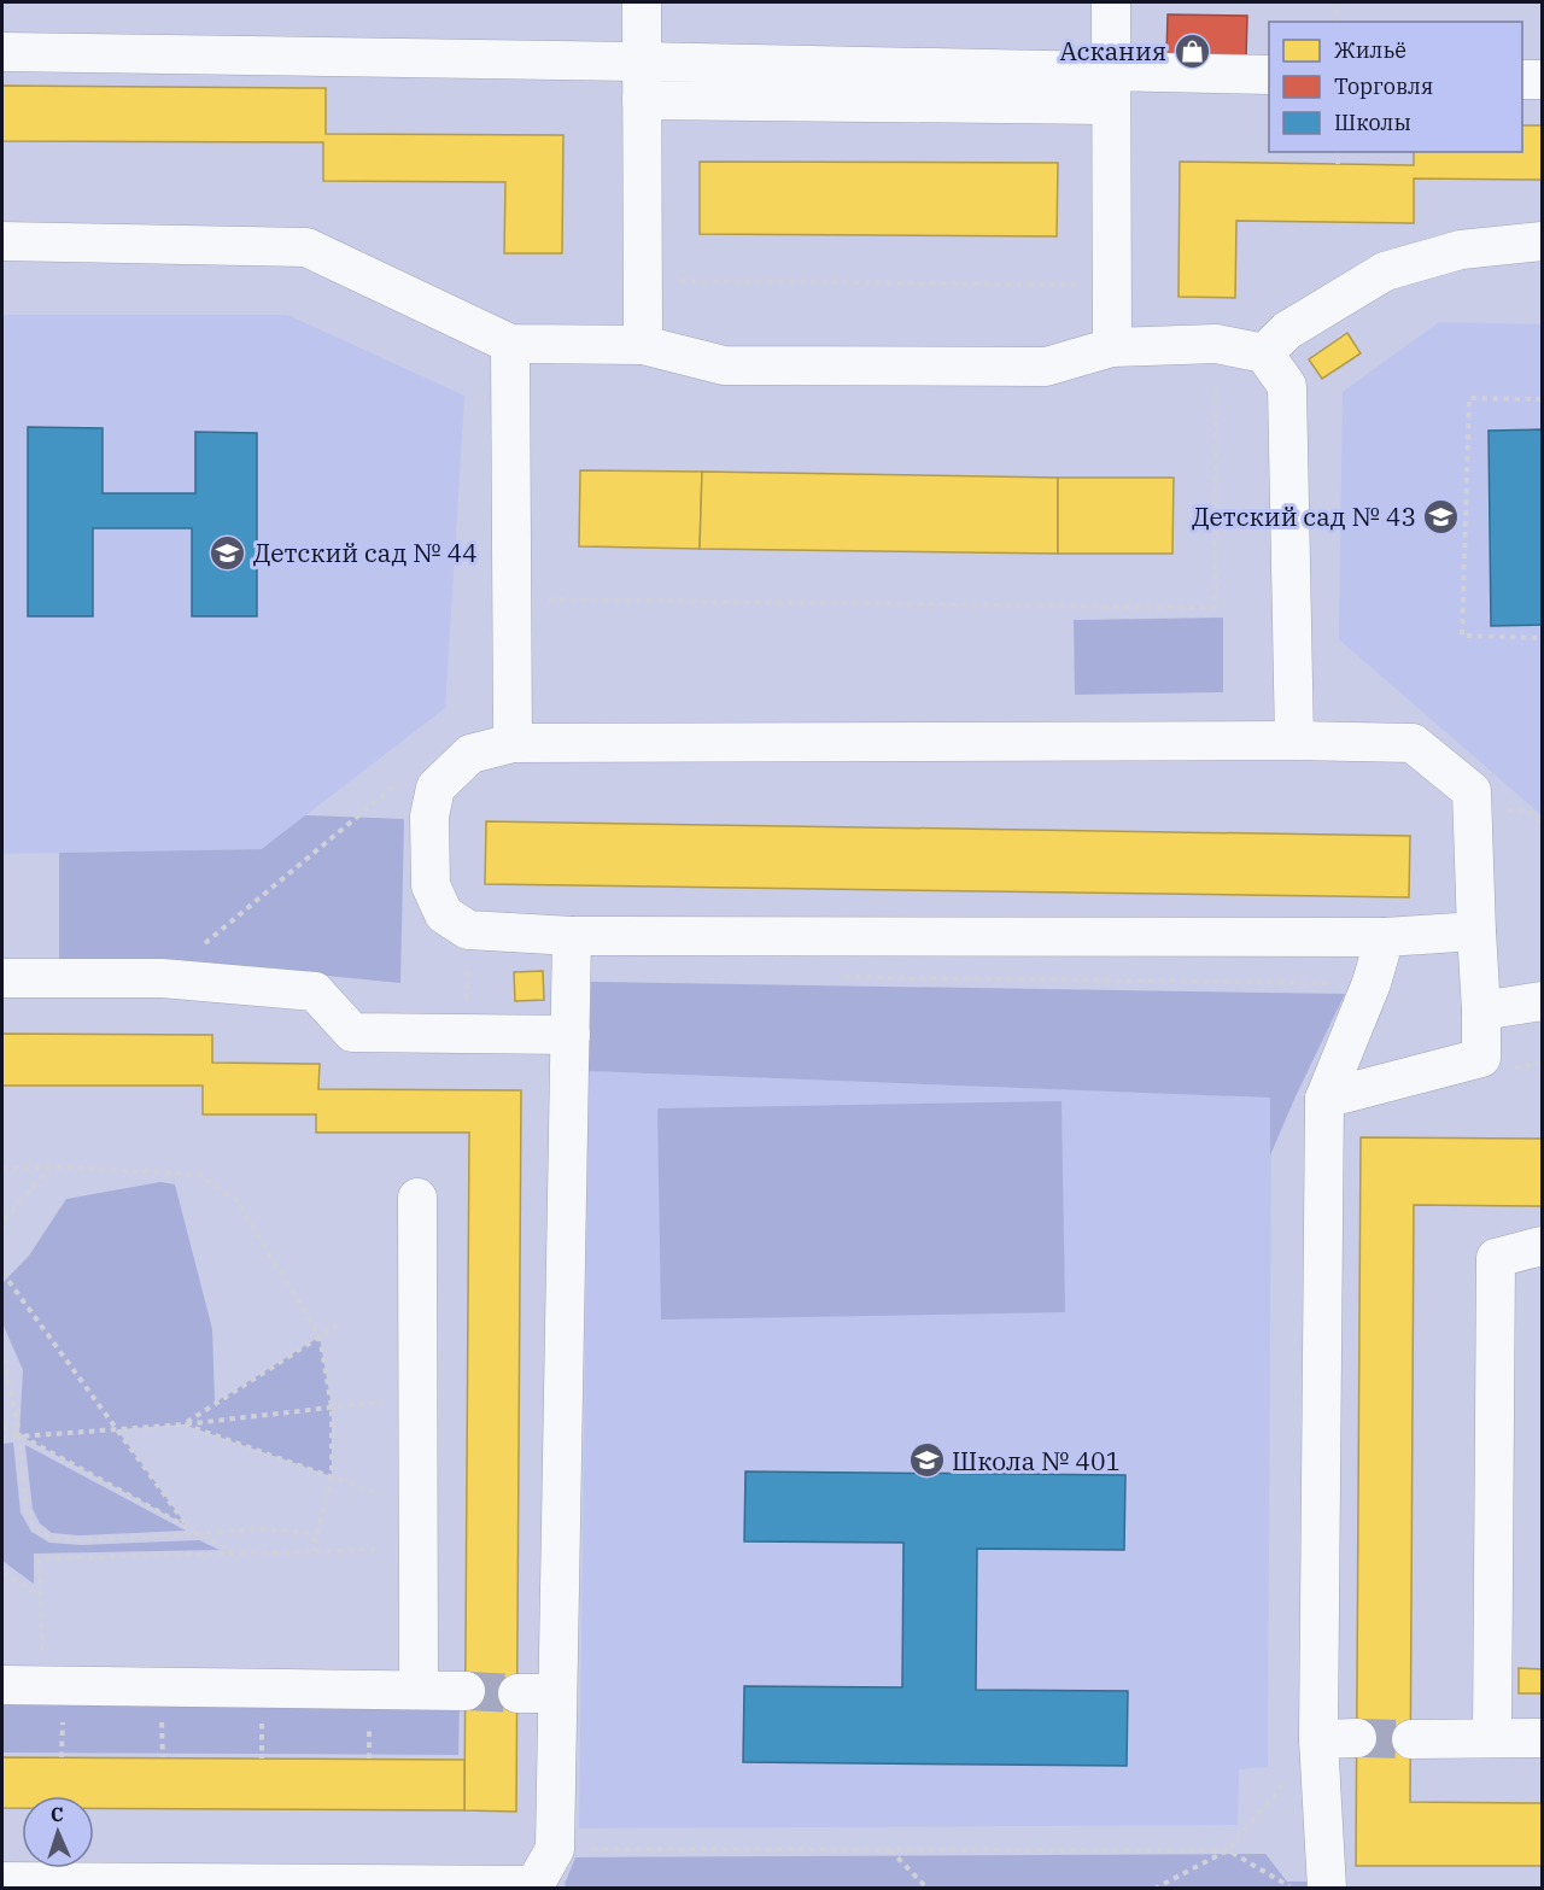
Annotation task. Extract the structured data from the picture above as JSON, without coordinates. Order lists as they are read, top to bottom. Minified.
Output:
{"places":{"shop":["Аскания"],"school or university":["Детский сад № 43","Детский сад № 44","Школа № 401"]},"legend":["Жильё","Торговля","Школы"],"north":"top"}
